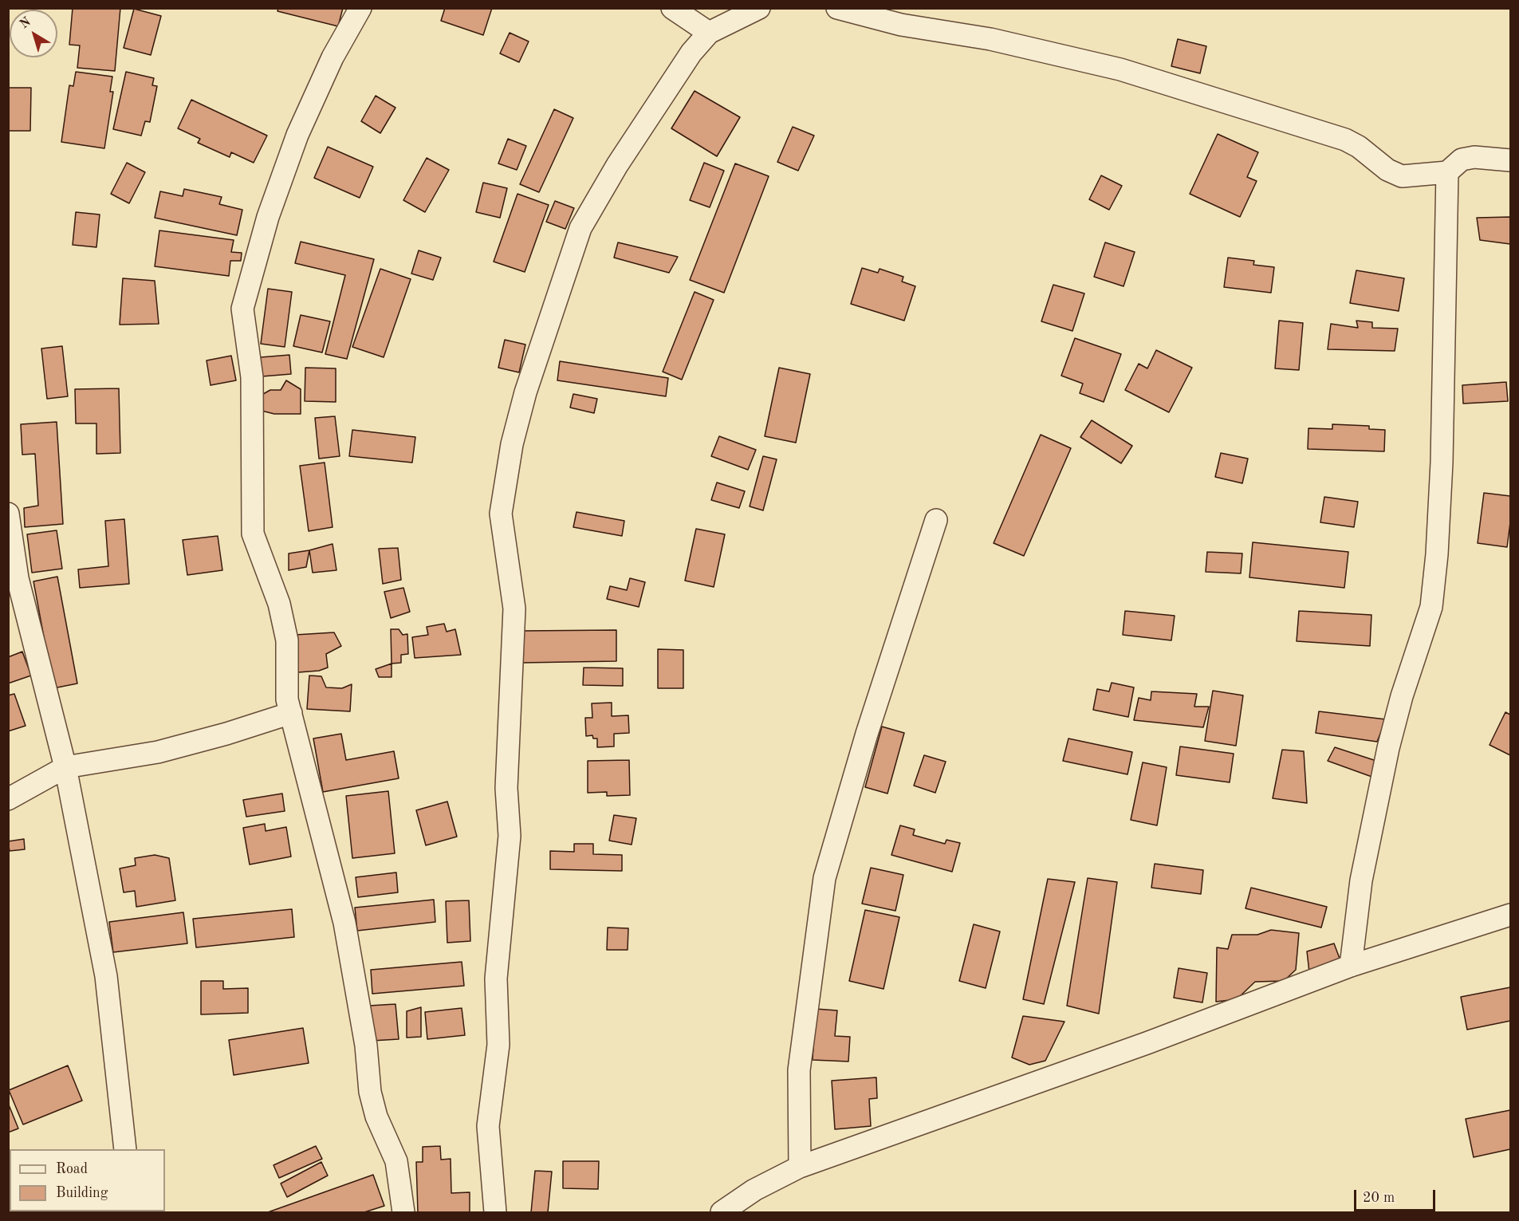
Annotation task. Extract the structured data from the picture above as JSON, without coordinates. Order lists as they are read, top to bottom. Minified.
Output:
{"legend":["Road","Building"],"scale_bar":"20 m","north":"top left"}
